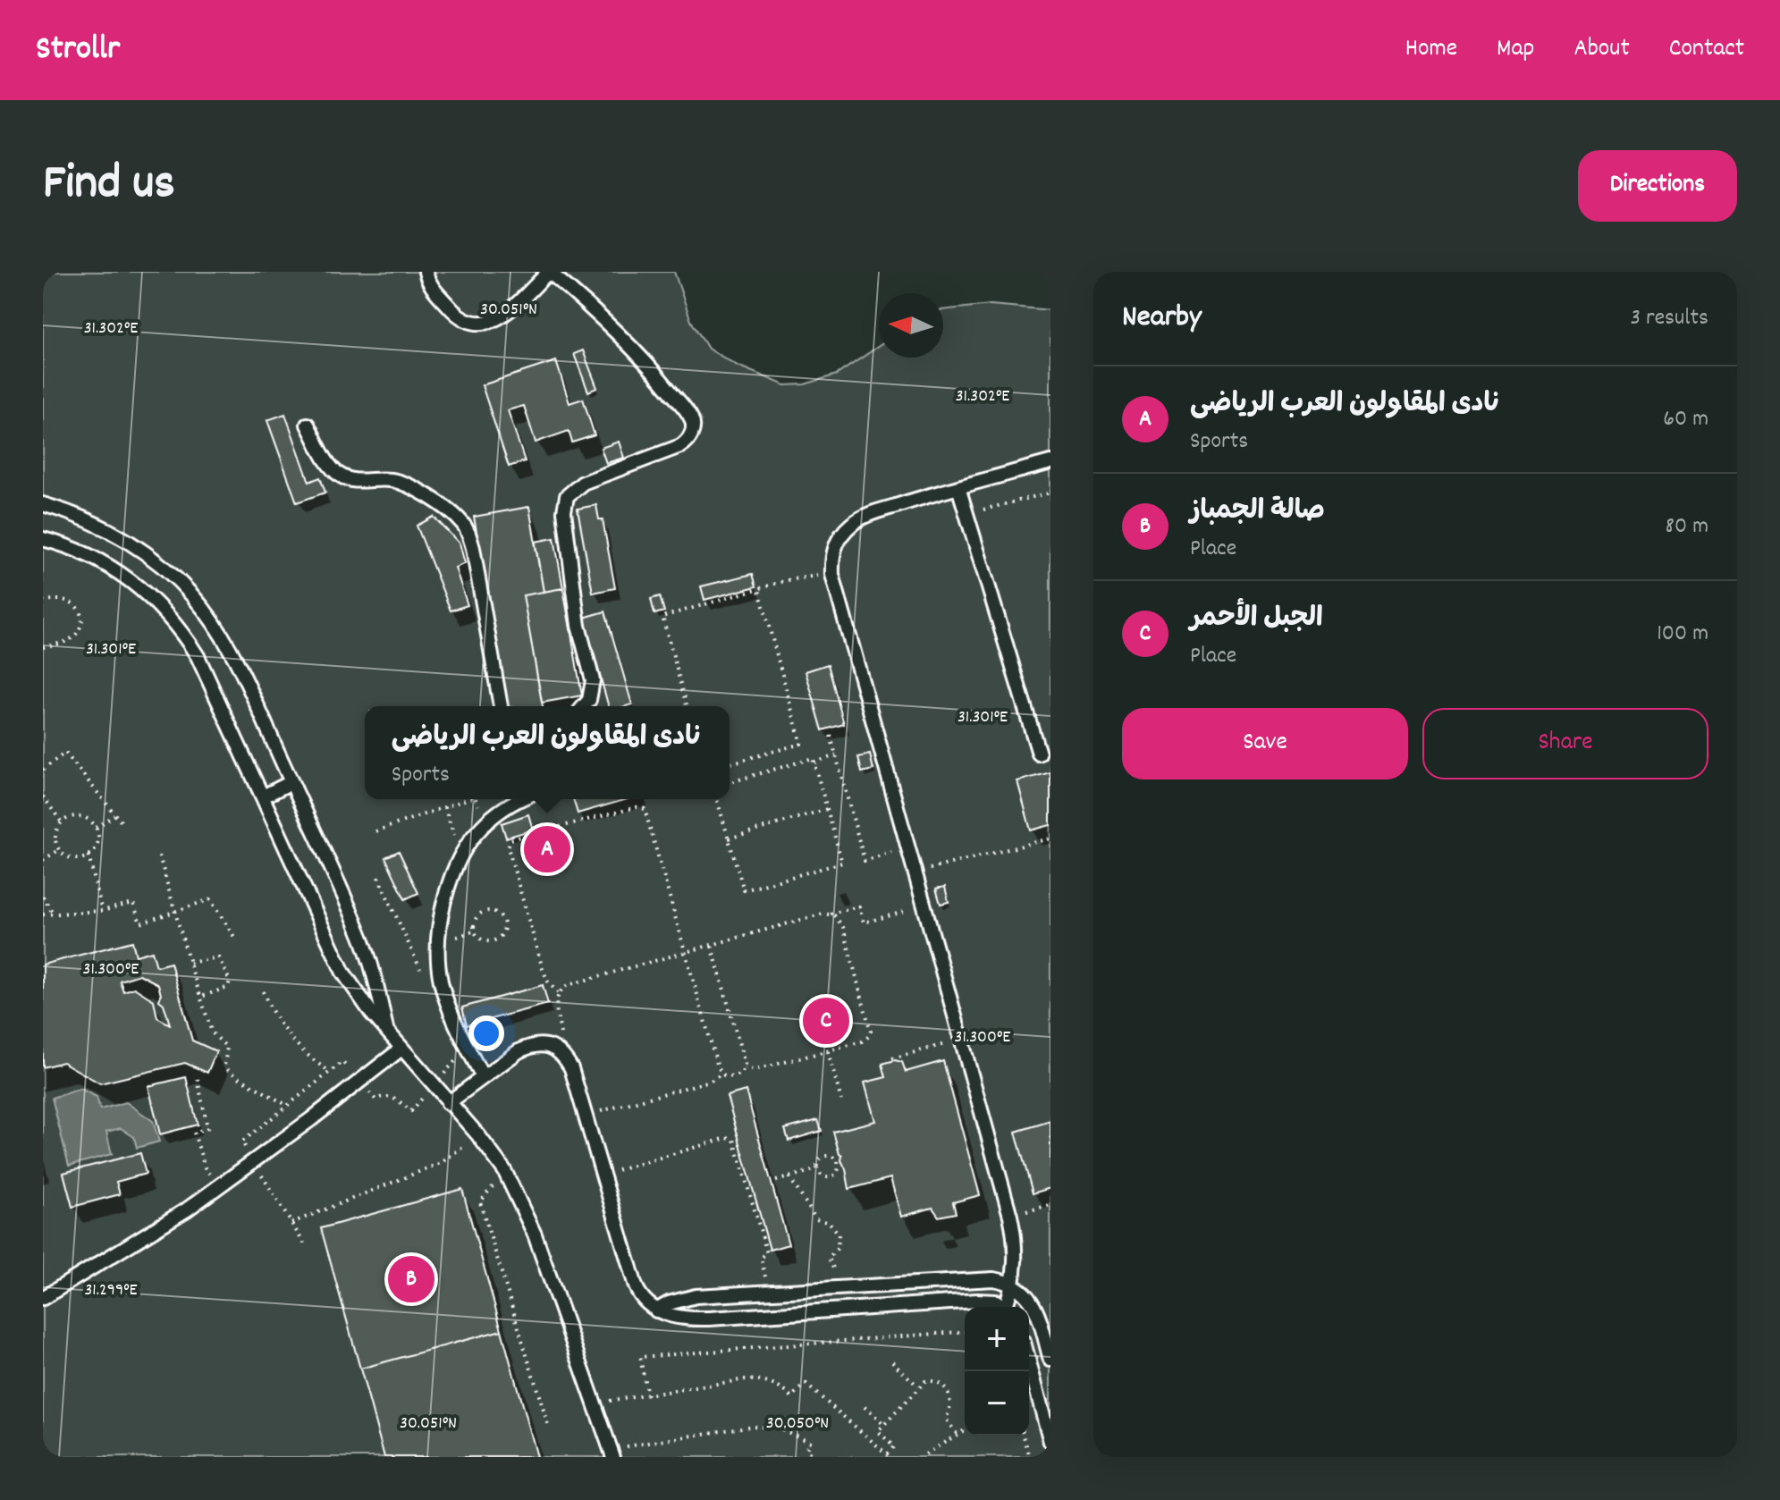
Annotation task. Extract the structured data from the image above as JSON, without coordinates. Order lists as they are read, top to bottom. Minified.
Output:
{"north":"left","page":{"header":"Strollr","nav":["Home","Map","About","Contact"],"title":"Find us","buttons":["Directions",["Save","Share"]],"heading":["Nearby","3 results"],"list":[{"mark":"A","name":"نادى المقاولون العرب الرياضى","note":"Sports","value":"60 m"},{"mark":"B","name":"صالة الجمباز","note":"Place","value":"80 m"},{"mark":"C","name":"الجبل الأحمر","note":"Place","value":"100 m"}],"popup":["نادى المقاولون العرب الرياضى","Sports"],"pins":["A","C","B"],"map_buttons":["+","−"]},"coordinates":["30.051°N","31.302°E","31.301°E","31.300°E","31.299°E","30.050°N"]}
